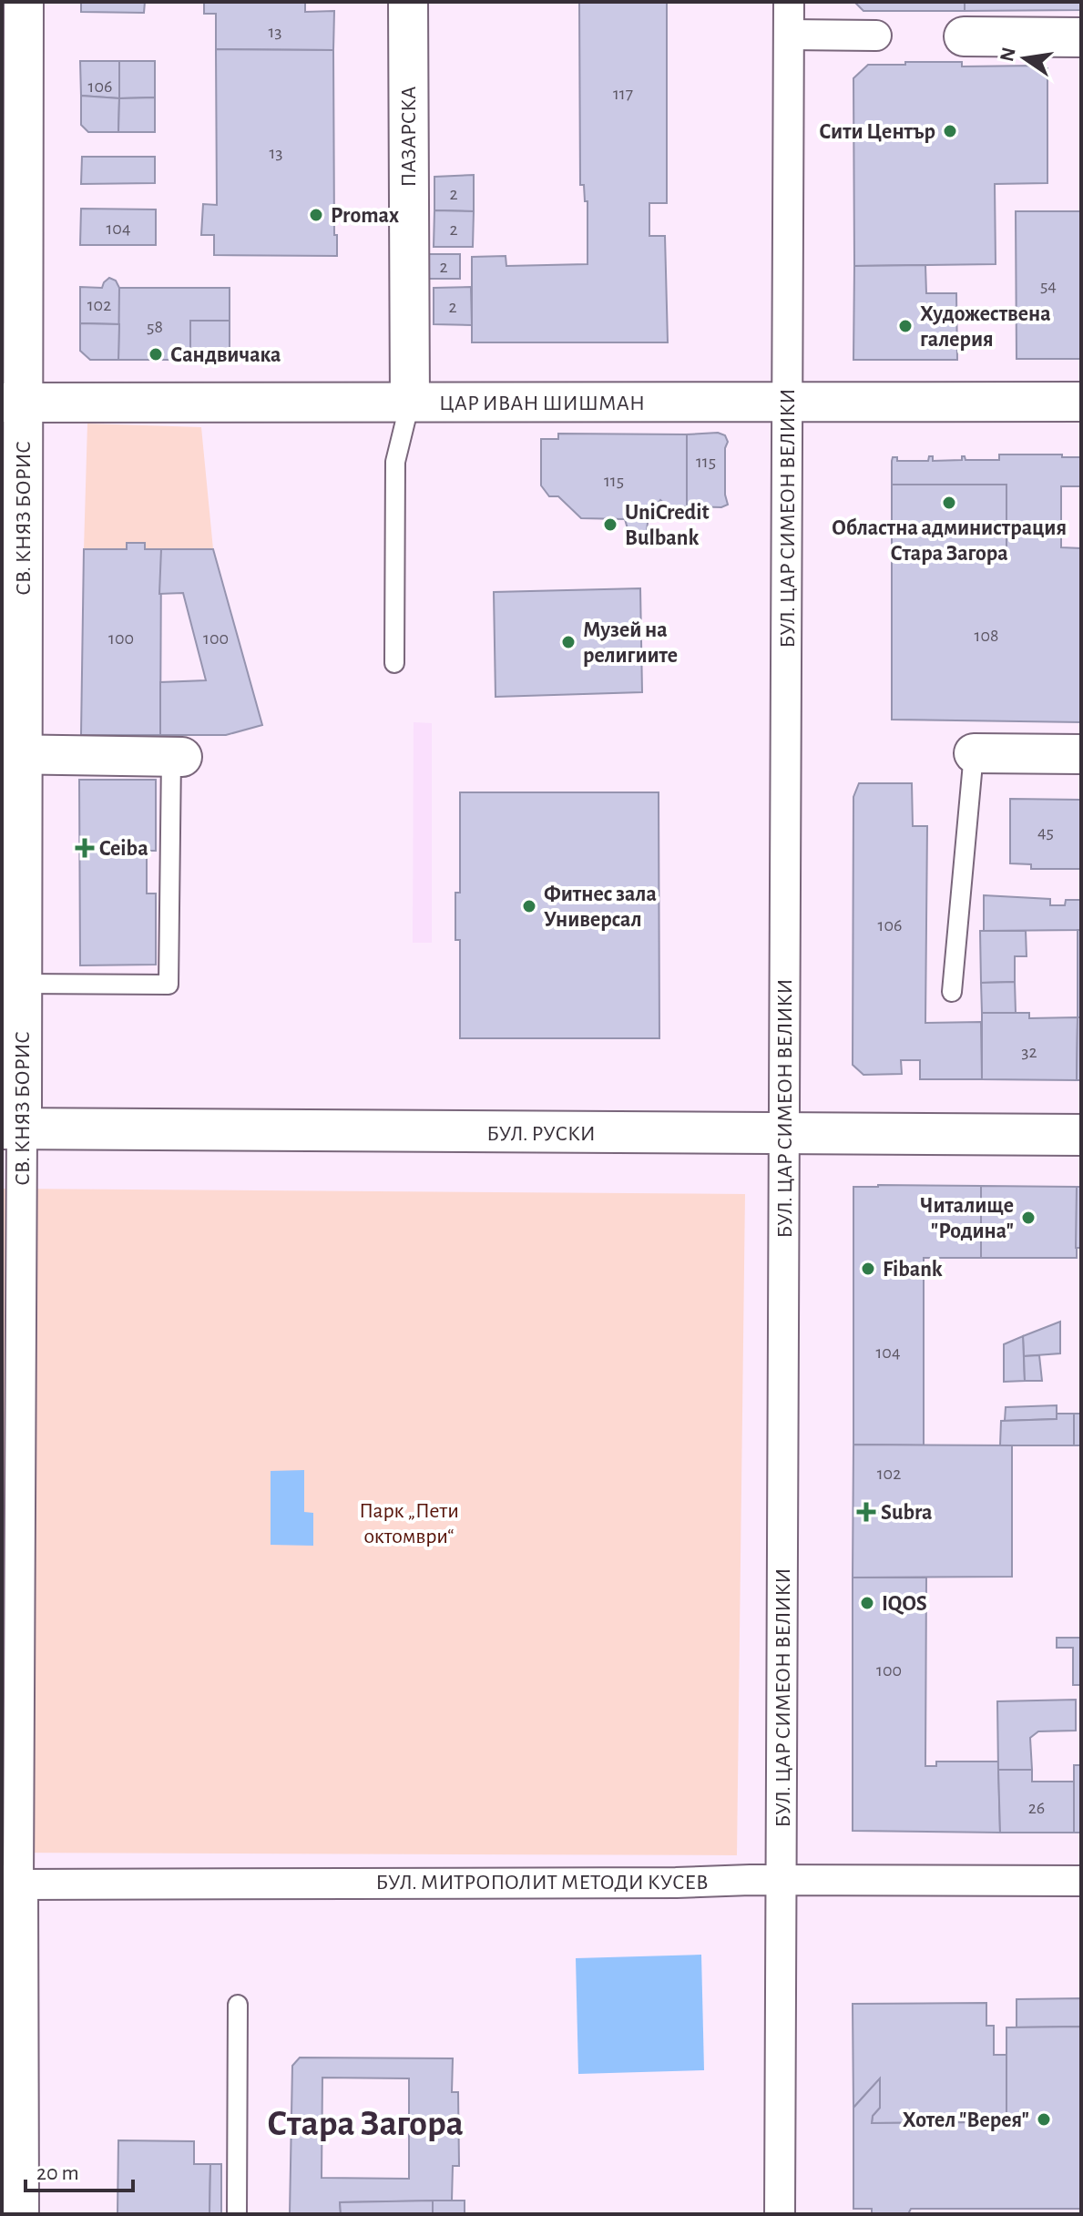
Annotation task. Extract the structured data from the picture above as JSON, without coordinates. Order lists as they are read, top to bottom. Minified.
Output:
{"streets":{"street":["ПАЗАРСКА","ЦАР ИВАН ШИШМАН","СВ. КНЯЗ БОРИС","БУЛ. ЦАР СИМЕОН ВЕЛИКИ","БУЛ. РУСКИ","БУЛ. МИТРОПОЛИТ МЕТОДИ КУСЕВ"]},"crossings":[["ПАЗАРСКА","ЦАР ИВАН ШИШМАН"],["ЦАР ИВАН ШИШМАН","СВ. КНЯЗ БОРИС"],["ЦАР ИВАН ШИШМАН","БУЛ. ЦАР СИМЕОН ВЕЛИКИ"],["СВ. КНЯЗ БОРИС","БУЛ. РУСКИ"],["СВ. КНЯЗ БОРИС","БУЛ. МИТРОПОЛИТ МЕТОДИ КУСЕВ"],["БУЛ. ЦАР СИМЕОН ВЕЛИКИ","БУЛ. РУСКИ"],["БУЛ. ЦАР СИМЕОН ВЕЛИКИ","БУЛ. МИТРОПОЛИТ МЕТОДИ КУСЕВ"]],"districts":["Стара Загора"],"parks":["Парк „Пети октомври“"],"places":{"other":["Сити Център","Promax","Художествена галерия","Сандвичака","Областна администрация Стара Загора","UniCredit Bulbank","Музей на религиите","Фитнес зала Универсал","Читалище \"Родина\"","Fibank","IQOS","Хотел \"Верея\""],"health":["Ceiba","Subra"]},"house_numbers":["13","106","117","13","2","104","2","2","54","102","2","58","115","115","108","100","100","45","106","32","104","102","100","26"],"scale_bar":"20 m","north":"left"}
